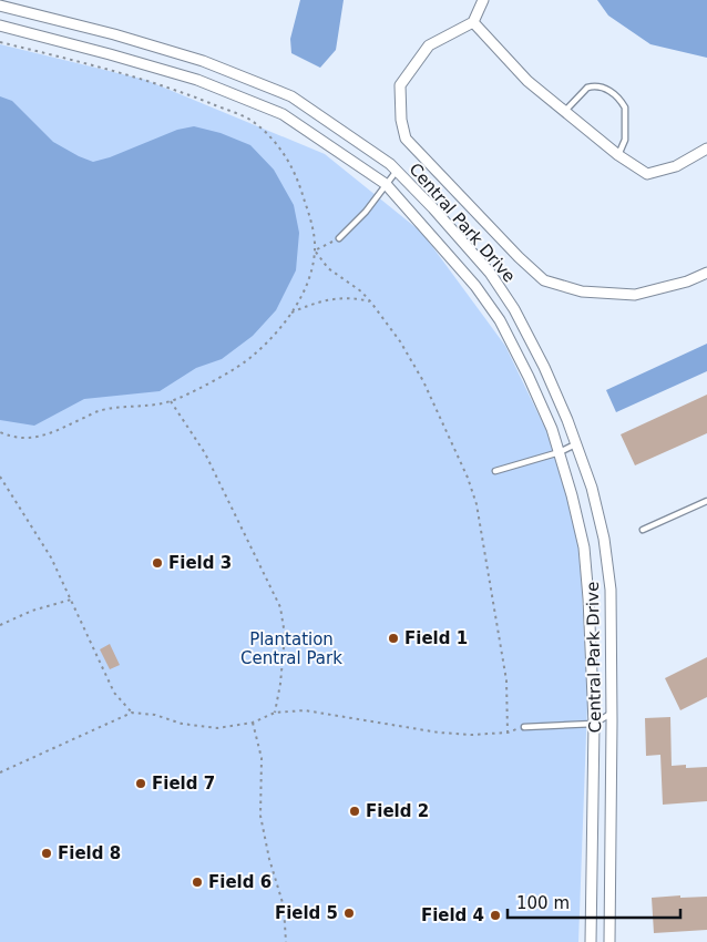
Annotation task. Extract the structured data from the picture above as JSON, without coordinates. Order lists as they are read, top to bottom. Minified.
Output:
{"streets":{"street":["Central Park Drive"]},"parks":["Plantation Central Park"],"places":["Field 3","Field 1","Field 7","Field 2","Field 8","Field 6","Field 5","Field 4"],"scale_bar":"100 m"}
